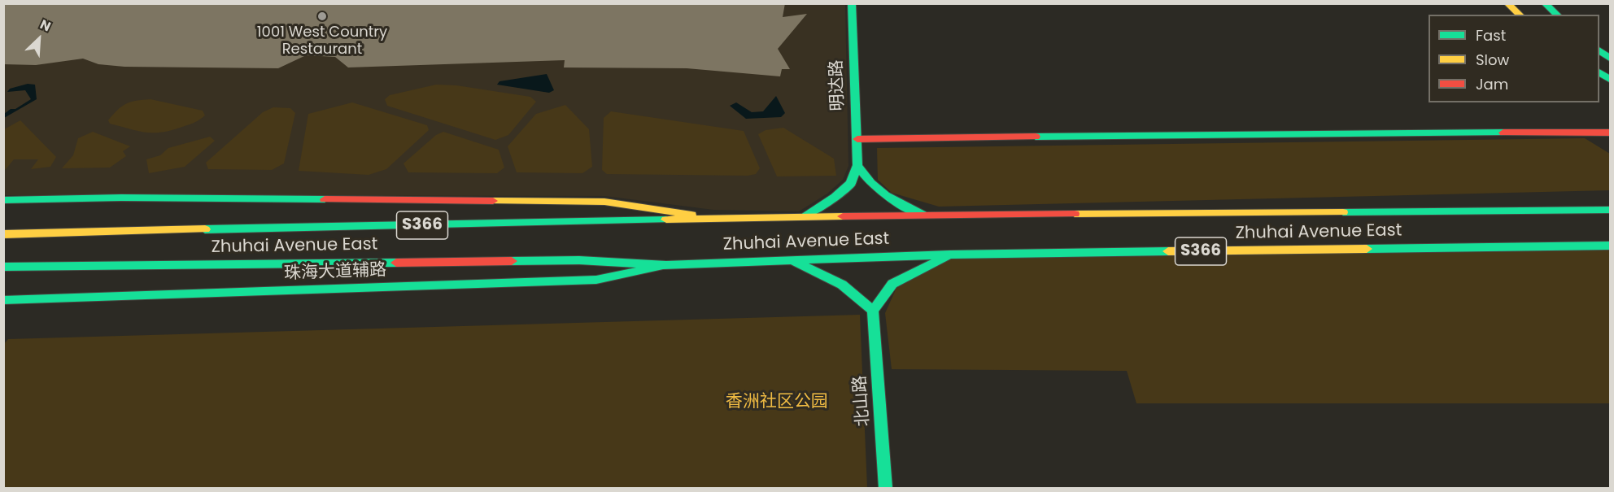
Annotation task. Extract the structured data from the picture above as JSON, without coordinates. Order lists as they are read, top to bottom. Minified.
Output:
{"streets":{"main road":["明达路","S366","Zhuhai Avenue East","珠海大道辅路","北山路"]},"crossings":[["明达路","Zhuhai Avenue East"],["Zhuhai Avenue East","珠海大道辅路"]],"parks":["香洲社区公园"],"places":["1001 West Country Restaurant"],"legend":["Fast","Slow","Jam"],"north":"top right"}
